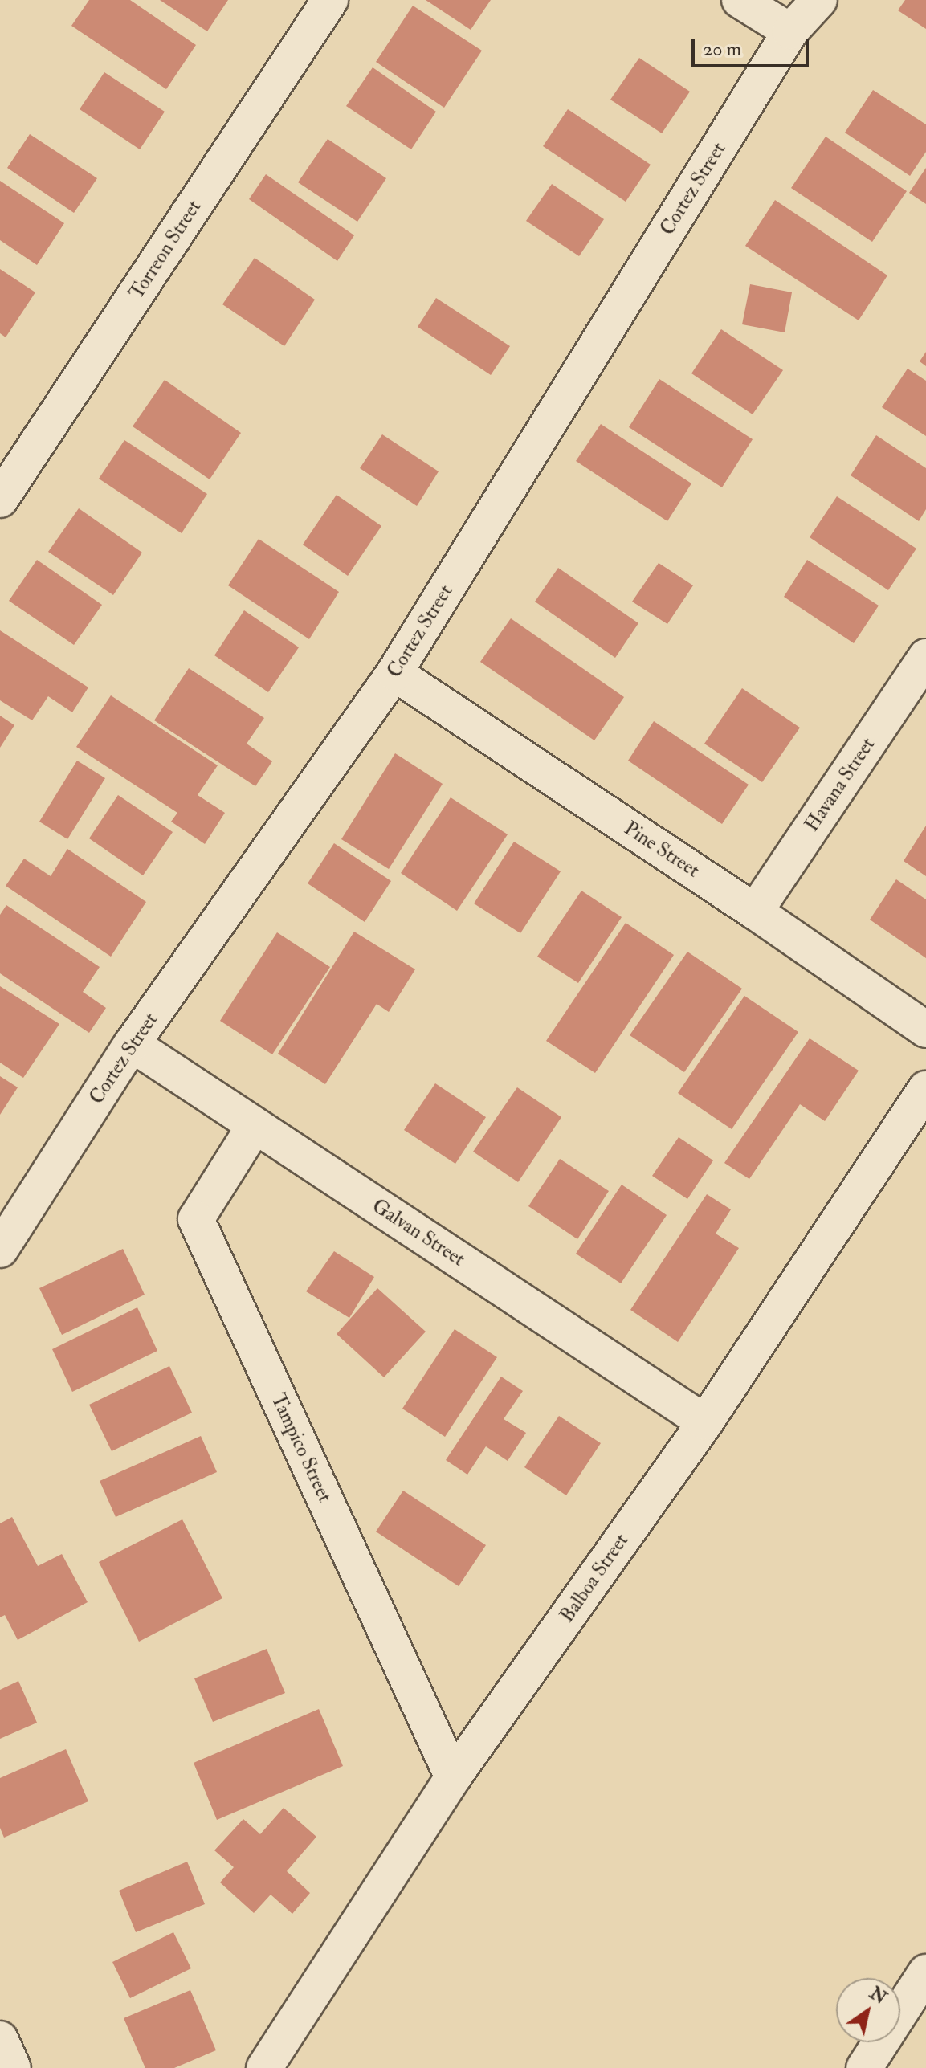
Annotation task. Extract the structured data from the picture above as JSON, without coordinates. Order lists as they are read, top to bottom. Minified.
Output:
{"streets":{"street":["Cortez Street","Torreon Street","Havana Street","Pine Street","Galvan Street","Tampico Street","Balboa Street"]},"crossings":[["Cortez Street","Pine Street"],["Cortez Street","Galvan Street"],["Havana Street","Pine Street"],["Galvan Street","Tampico Street"],["Galvan Street","Balboa Street"],["Tampico Street","Balboa Street"]],"scale_bar":"20 m","north":"top right"}
